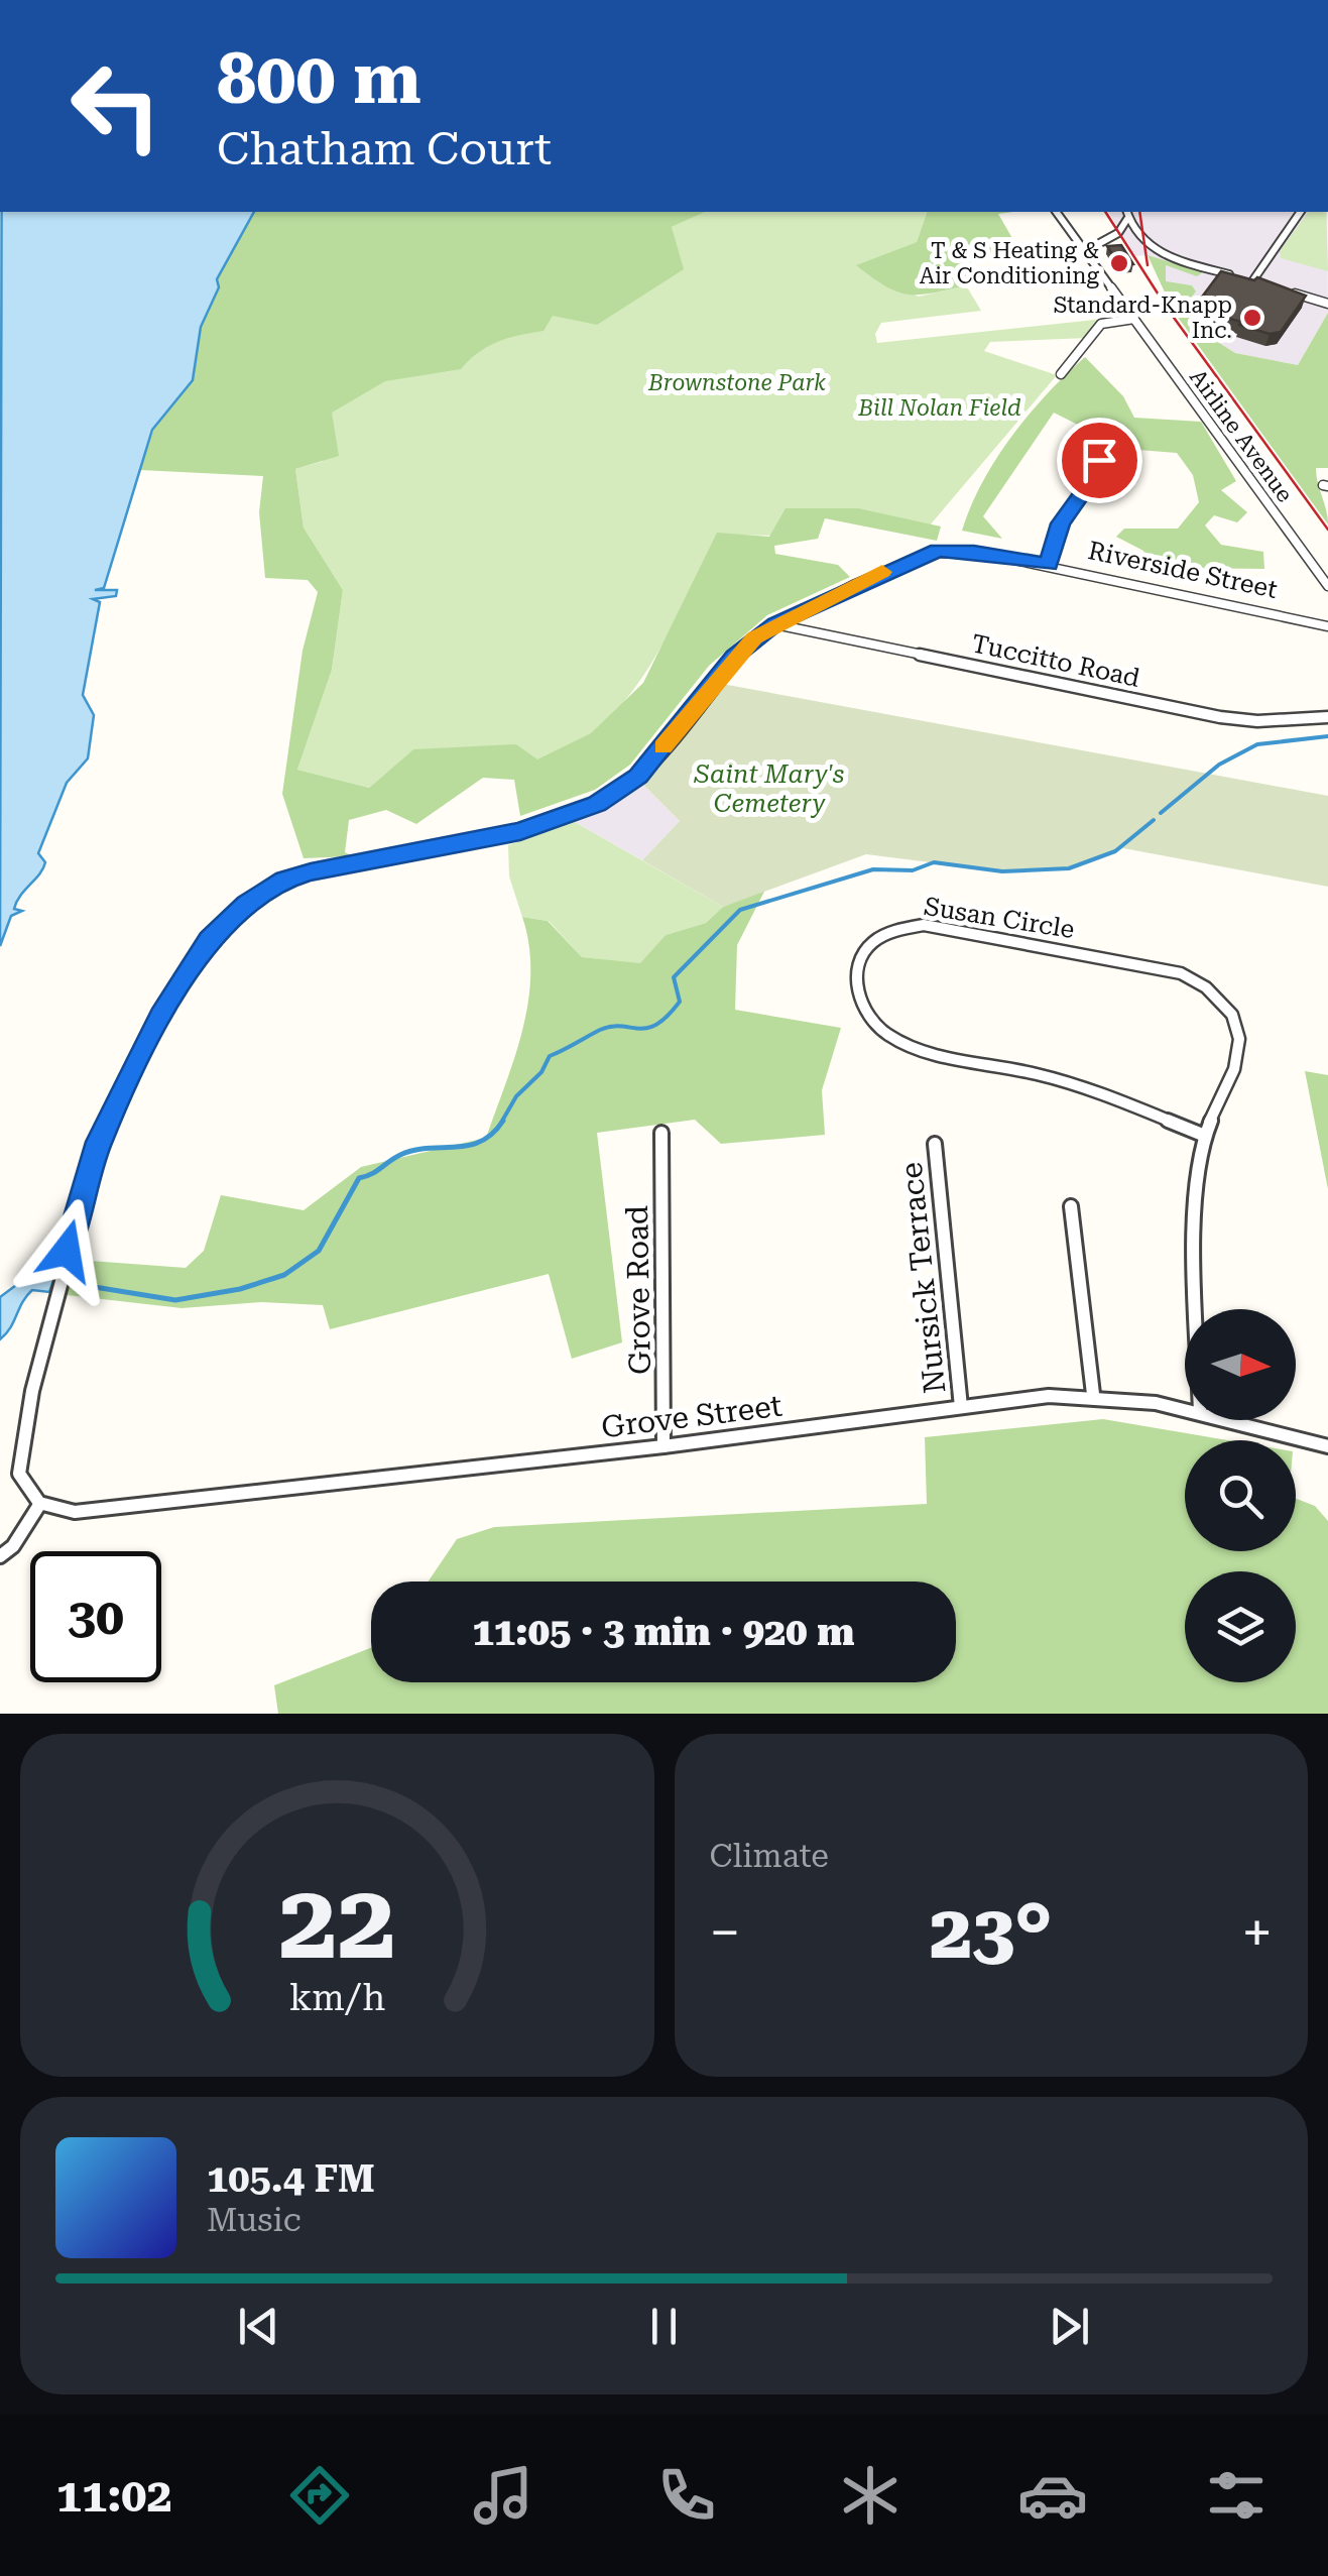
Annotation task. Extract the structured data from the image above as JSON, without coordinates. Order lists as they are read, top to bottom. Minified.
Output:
{"streets":{"street":["Airline Avenue","Riverside Street","Tuccitto Road","Susan Circle","Nursick Terrace","Grove Road","Grove Street"]},"crossings":[["Riverside Street","Tuccitto Road"],["Riverside Street","Grove Street"],["Nursick Terrace","Grove Street"],["Grove Road","Grove Street"]],"parks":["Brownstone Park","Bill Nolan Field","Saint Mary's Cemetery"],"places":["T & S Heating & Air Conditioning","Standard-Knapp Inc."],"north":"right","page":{"turn":["800 m","Chatham Court"],"limit":"30","trip":"11:05 · 3 min · 920 m","tile":"Climate","heat":["−","23°","+"],"song":["105.4 FM","Music"],"tabs":"11:02","gauge":["22","km/h"]}}
